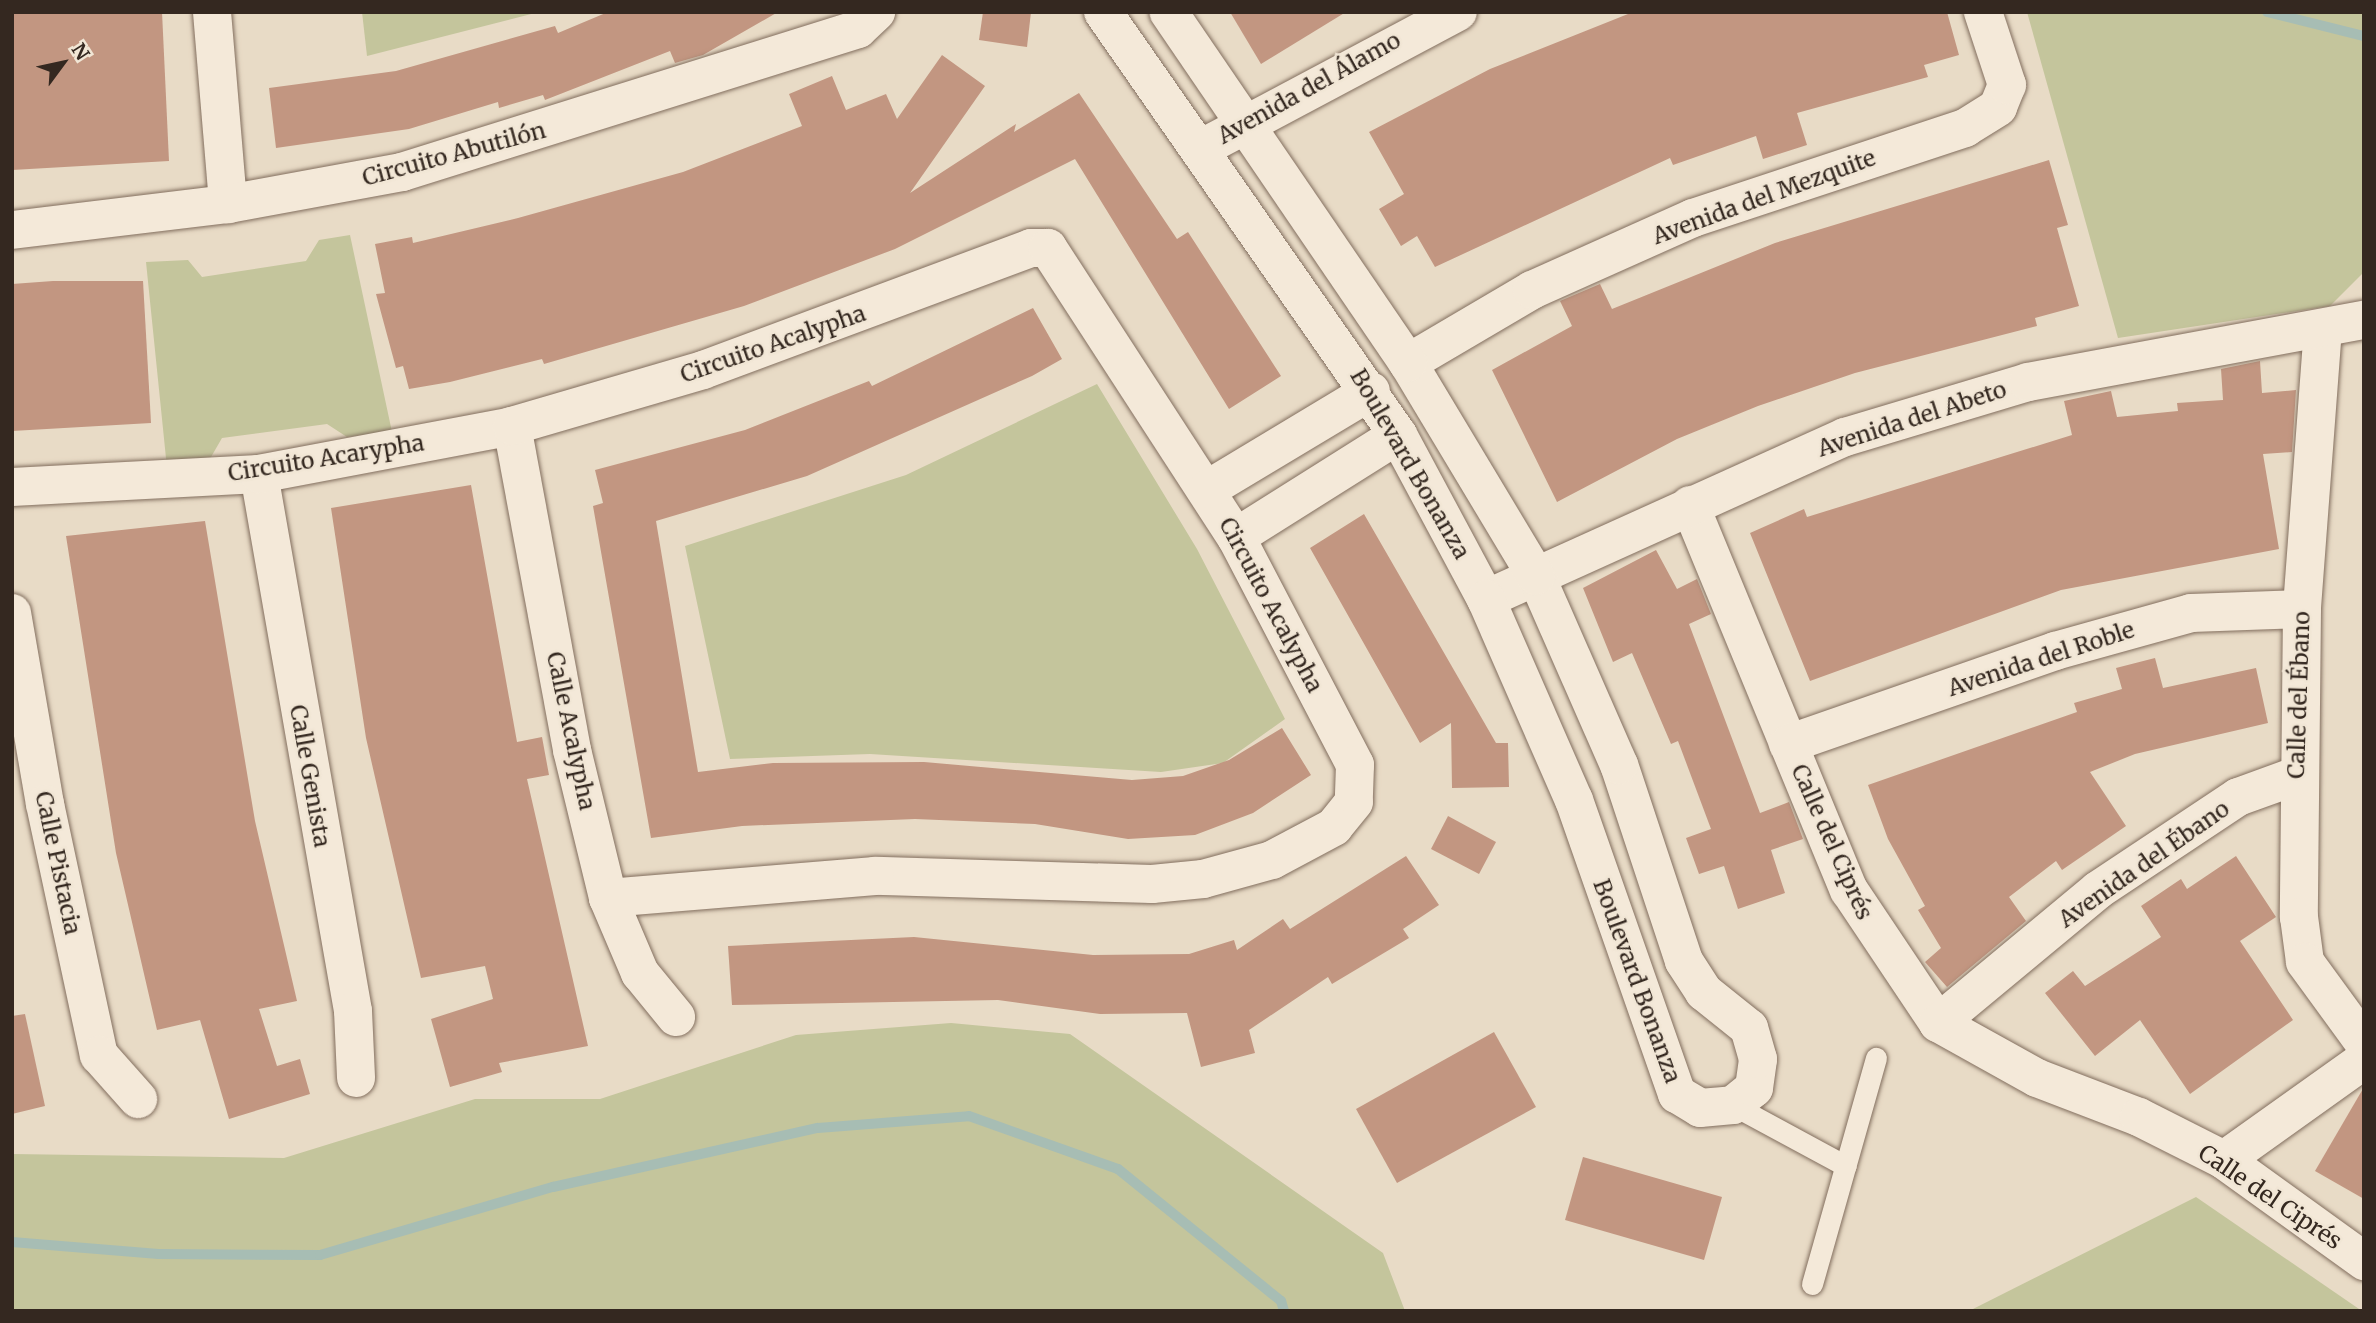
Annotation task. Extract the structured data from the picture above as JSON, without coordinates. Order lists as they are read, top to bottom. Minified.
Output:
{"streets":{"street":["Avenida del Álamo","Circuito Abutilón","Avenida del Mezquite","Circuito Acalypha","Avenida del Abeto","Circuito Acarypha","Boulevard Bonanza","Avenida del Roble","Calle del Ébano","Calle Acalypha","Calle Genista","Calle del Ciprés","Calle Pistacia","Avenida del Ébano"]},"crossings":[["Avenida del Álamo","Boulevard Bonanza"],["Avenida del Mezquite","Boulevard Bonanza"],["Circuito Acalypha","Circuito Acarypha"],["Circuito Acalypha","Calle Acalypha"],["Avenida del Abeto","Boulevard Bonanza"],["Avenida del Abeto","Calle del Ébano"],["Avenida del Abeto","Calle del Ciprés"],["Circuito Acarypha","Calle Acalypha"],["Circuito Acarypha","Calle Genista"],["Avenida del Roble","Calle del Ébano"],["Avenida del Roble","Calle del Ciprés"],["Calle del Ébano","Avenida del Ébano"],["Calle del Ciprés","Avenida del Ébano"]],"north":"top right"}
